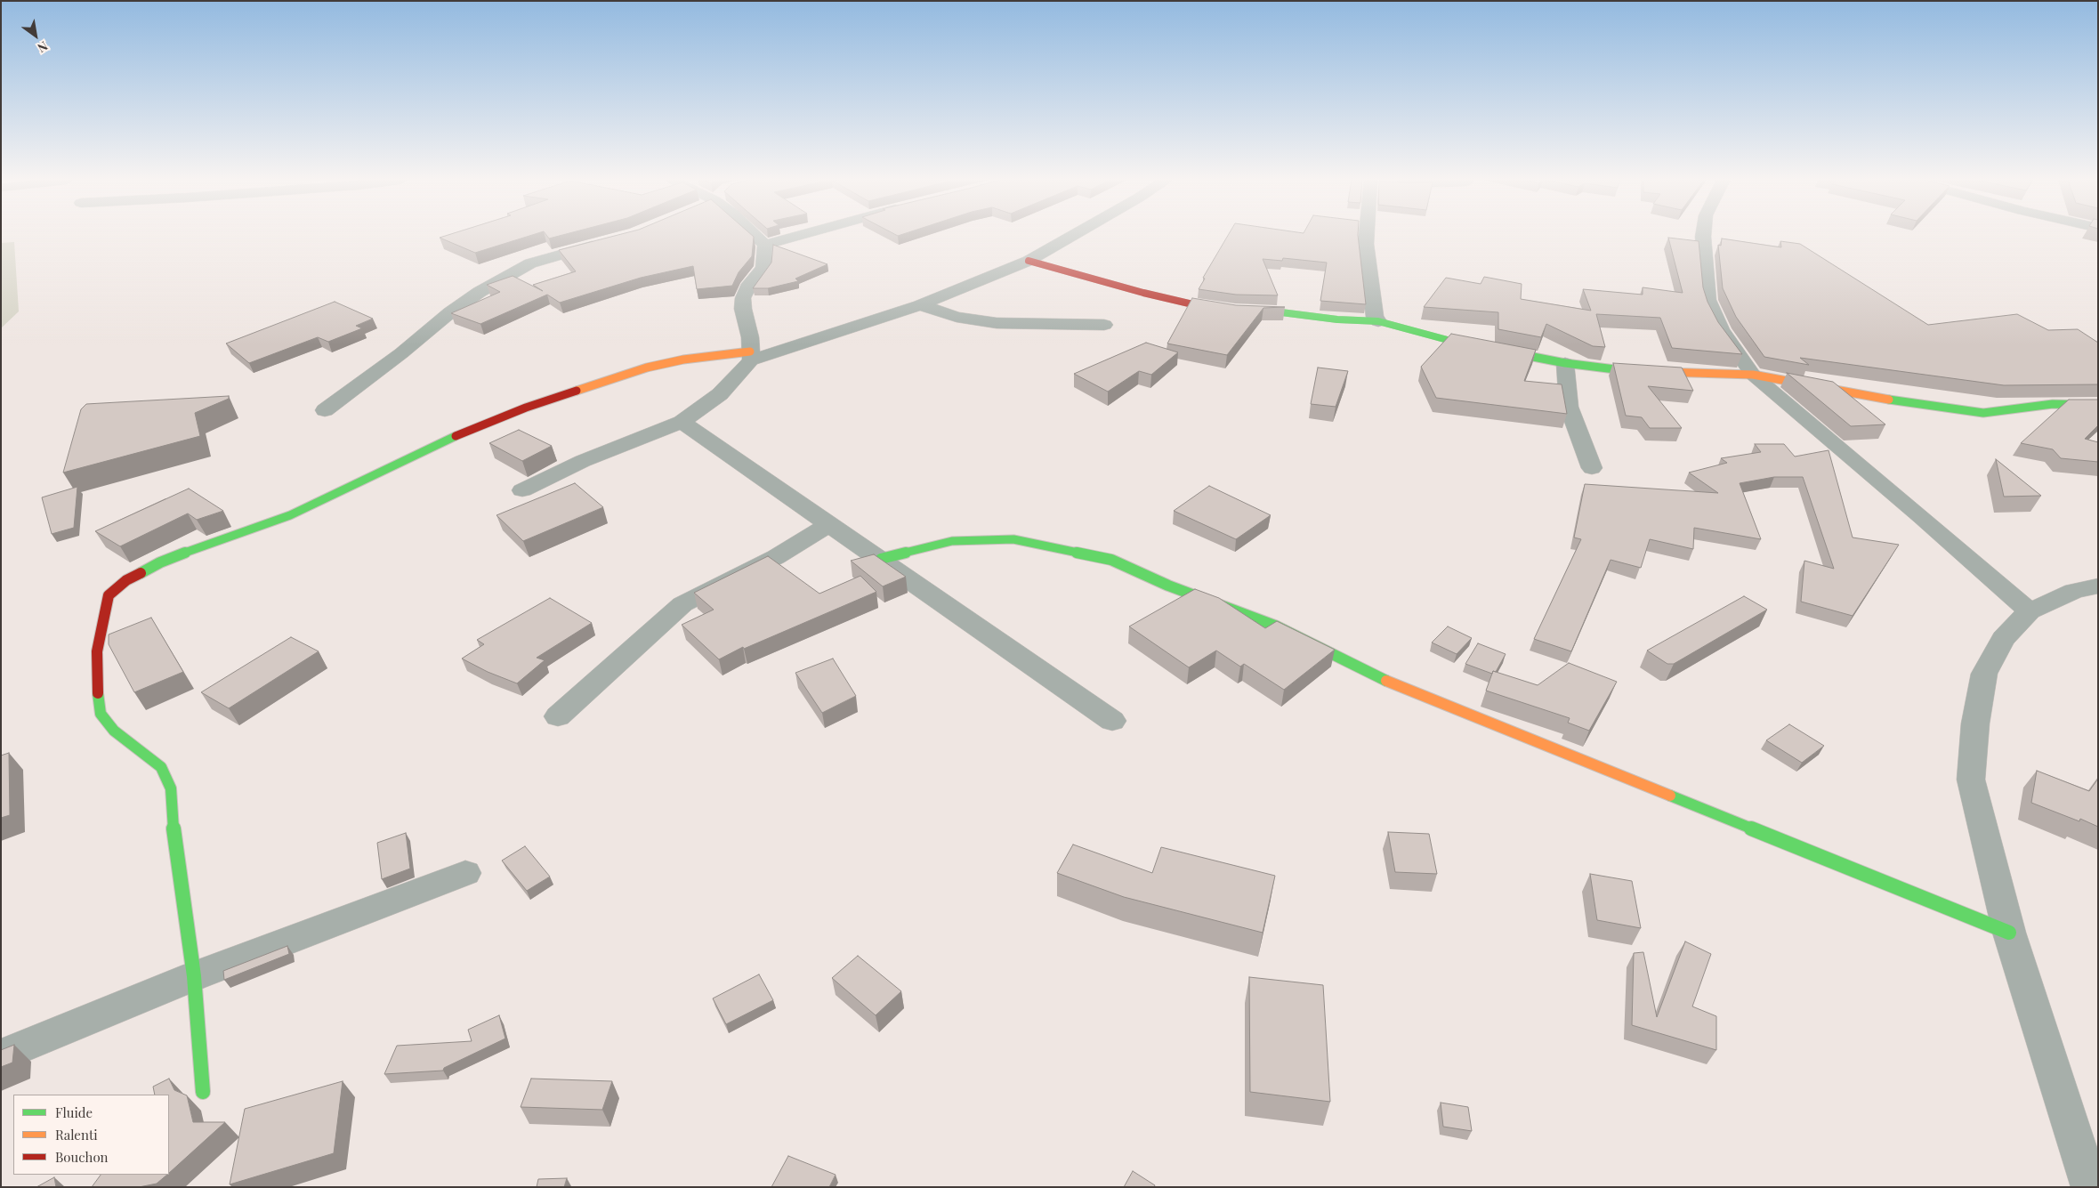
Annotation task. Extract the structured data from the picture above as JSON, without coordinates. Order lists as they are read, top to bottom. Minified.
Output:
{"legend":["Fluide","Ralenti","Bouchon"],"north":"bottom right"}
